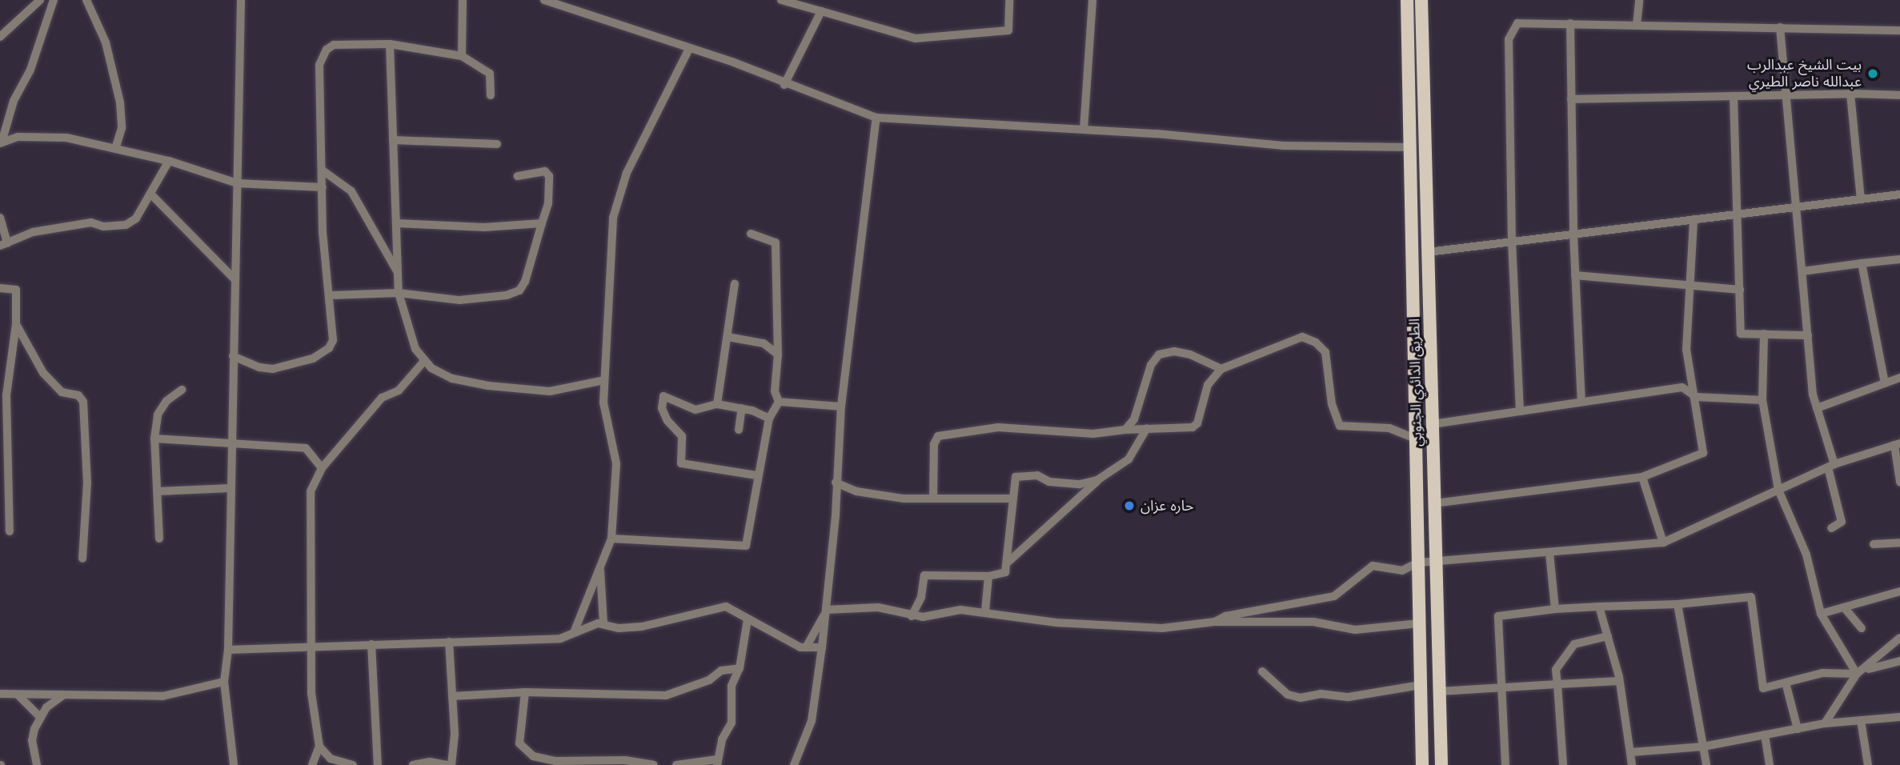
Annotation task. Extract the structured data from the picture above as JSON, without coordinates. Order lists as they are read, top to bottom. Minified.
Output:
{"streets":{"main road":["الطريق الدائري الجنوبي"]},"places":["بيت الشيخ عبدالرب عبدالله ناصر الطيري","حاره عزان"]}
